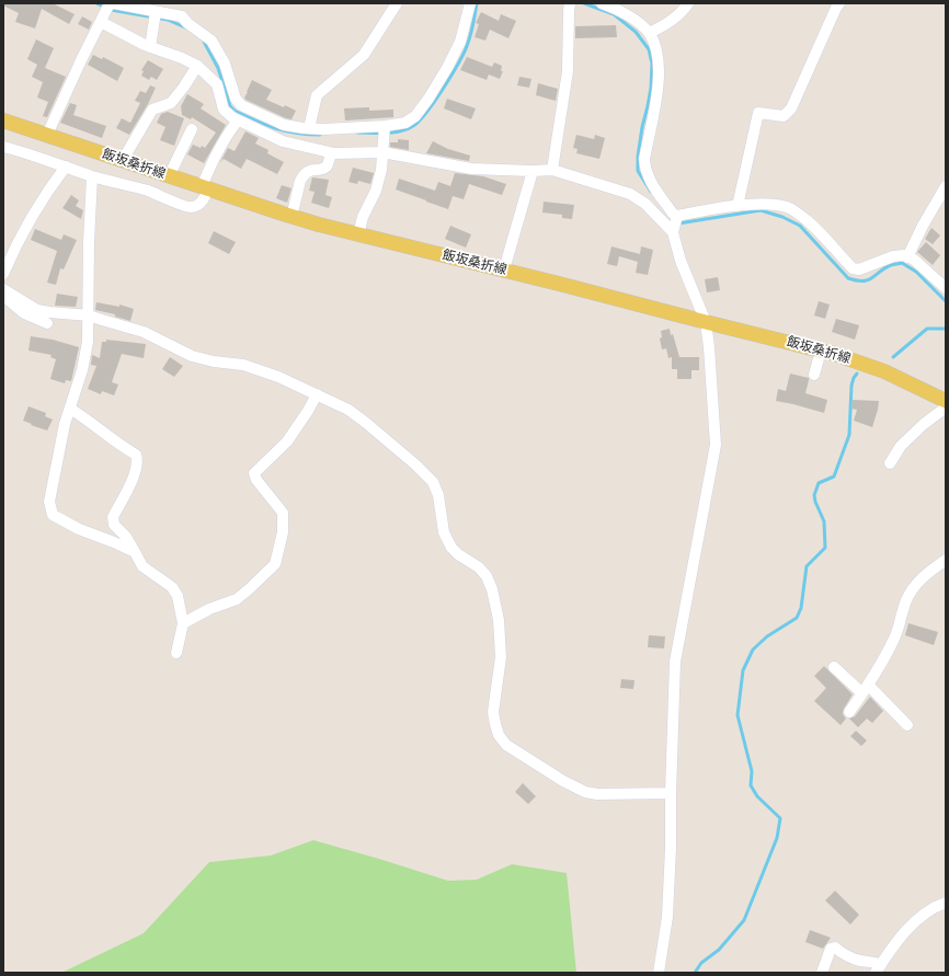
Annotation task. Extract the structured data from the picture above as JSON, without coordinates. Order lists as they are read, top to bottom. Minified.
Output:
{"streets":{"main road":["飯坂桑折線"]}}
